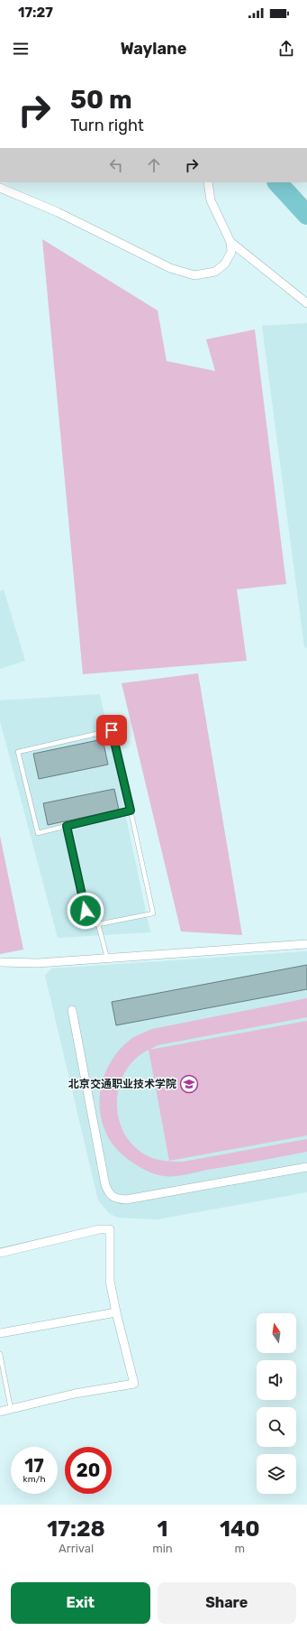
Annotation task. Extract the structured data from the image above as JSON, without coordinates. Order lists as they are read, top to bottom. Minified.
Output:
{"places":{"school or university":["北京交通职业技术学院"]},"north":"top","page":{"status":"17:27","header":"Waylane","turn":["50 m","Turn right"],"speed":"17 km/h","limit":"20","eta":["17:28","Arrival","1","min","140","m"],"buttons":["Exit","Share"]}}
